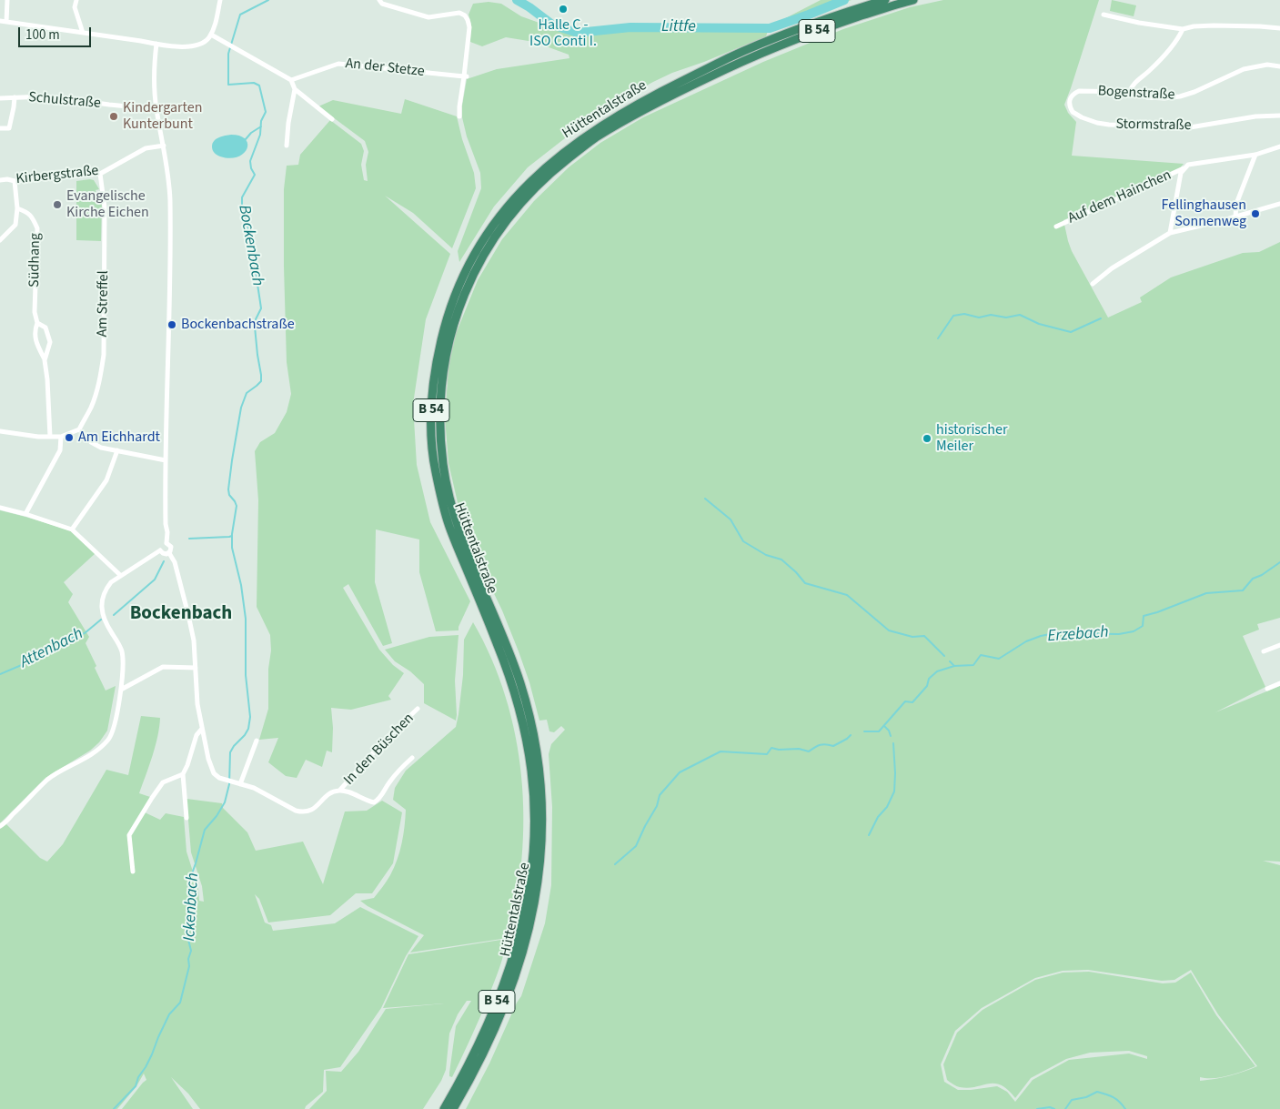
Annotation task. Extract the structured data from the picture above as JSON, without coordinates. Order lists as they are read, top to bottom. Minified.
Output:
{"streets":{"highway":["B 54","Hüttentalstraße"],"street":["An der Stetze","Bogenstraße","Schulstraße","Stormstraße","Kirbergstraße","Auf dem Hainchen","Südhang","Am Streffel","In den Büschen"]},"crossings":[["B 54","Hüttentalstraße"],["Bogenstraße","Stormstraße"],["Kirbergstraße","Am Streffel"]],"districts":["Bockenbach"],"water":["Littfe","Bockenbach","Erzebach","Attenbach","Ickenbach"],"places":["Halle C - ISO Conti I.","Kindergarten Kunterbunt","Evangelische Kirche Eichen","Fellinghausen Sonnenweg","Bockenbachstraße","Am Eichhardt","historischer Meiler"],"scale_bar":"100 m"}
